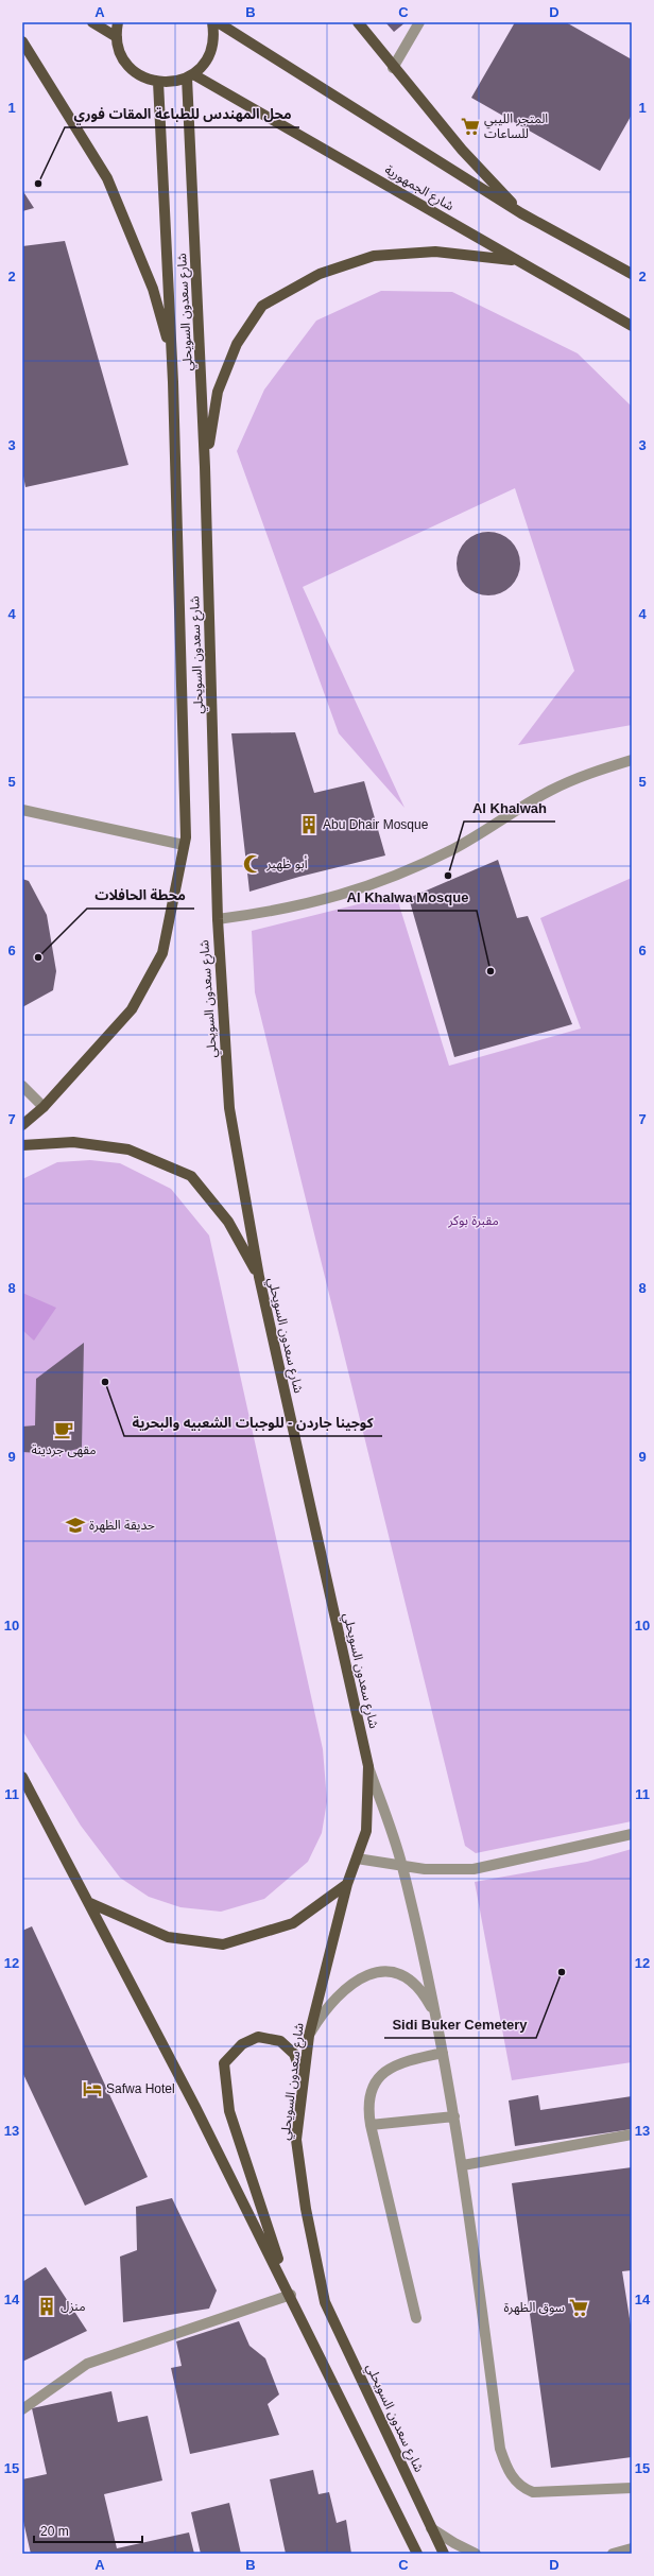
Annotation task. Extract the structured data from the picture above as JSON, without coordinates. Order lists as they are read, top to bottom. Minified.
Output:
{"streets":{"main road":["شارع الجمهورية","شارع سعدون السويحلي"]},"crossings":[["شارع الجمهورية","شارع سعدون السويحلي"]],"parks":["مقبرة بوكر"],"places":{"supermarket":["المتجر الليبي للساعات","سوق الظهرة"],"other":["محل المهندس للطباعة المقات فوري","Al Khalwah","محطة الحافلات","Al Khalwa Mosque","كوجينا جاردن - للوجبات الشعبيه والبحرية","Sidi Buker Cemetery"],"building":["Abu Dhair Mosque","منزل"],"mosque":["أبو ظهير"],"cafe":["مقهى جردينة"],"school or university":["حديقة الظهرة"],"hotel":["Safwa Hotel"]},"scale_bar":"20 m","grid":{"columns":["A","B","C","D"],"rows":["1","2","3","4","5","6","7","8","9","10","11","12","13","14","15"]}}
